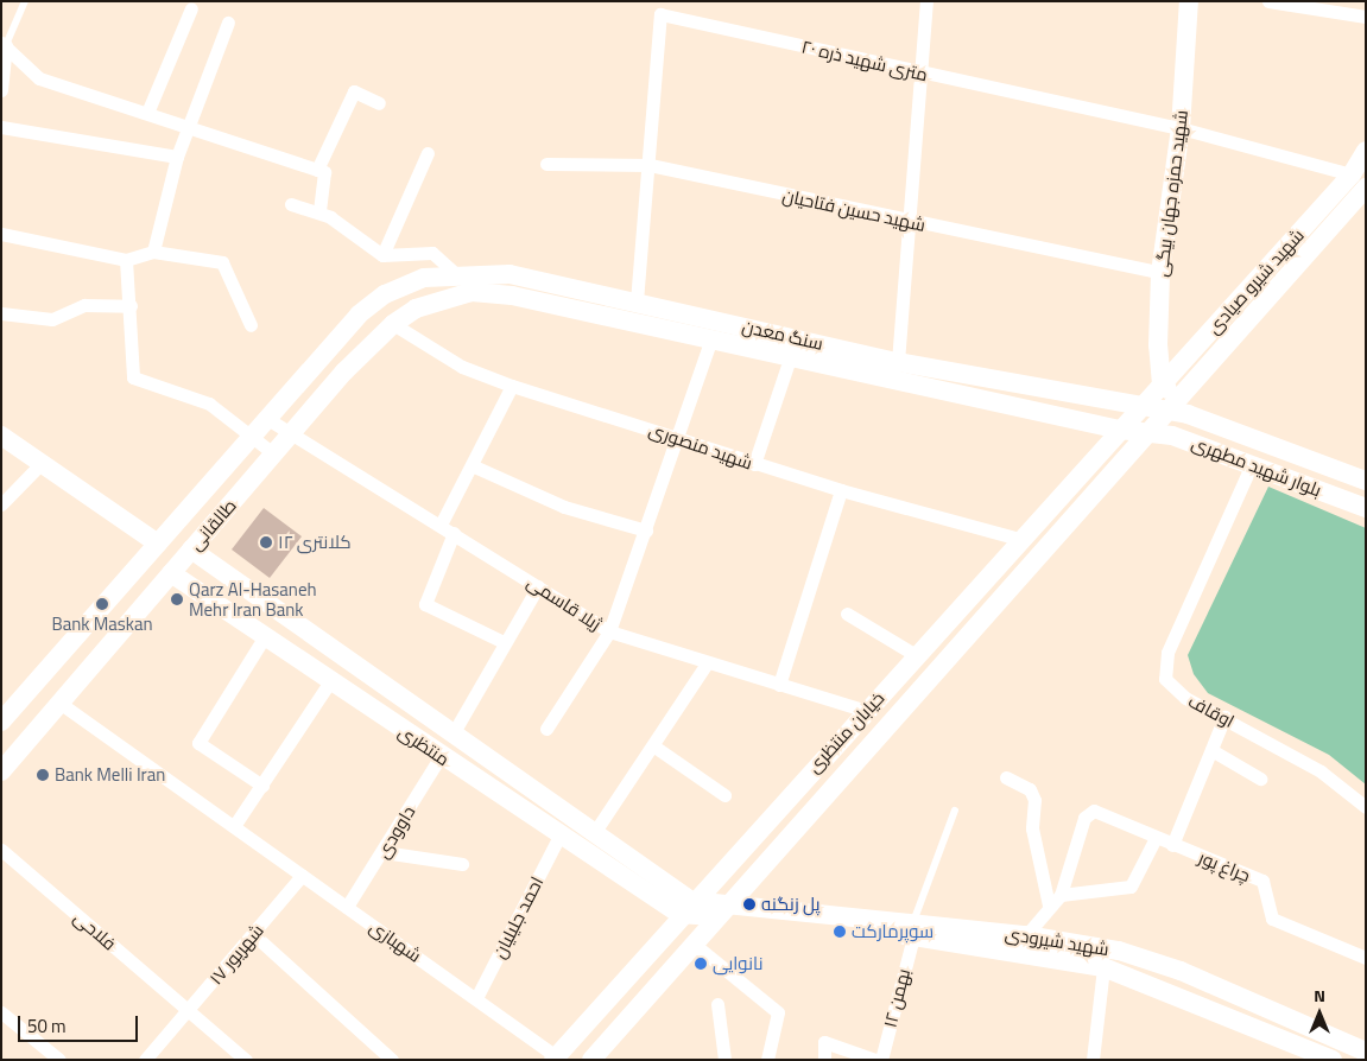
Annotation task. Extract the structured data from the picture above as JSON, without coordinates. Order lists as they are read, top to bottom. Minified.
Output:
{"streets":{"main road":["شهید حمزه جهان بیگی","شهید شیرو صیادی","سنگ معدن","بلوار شهید مطهری","طالقانی","خیابان منتظری","منتظری","شهید شیرودی"],"street":["۲۰ متری شهید ذره","شهید حسین فتاحیان","شهید منصوری","ژیلا قاسمی","اوقاف","داوودی","چراغ پور","احمد جلیلیان","فلاحی","شهبازی","۱۷ شهریور","۱۲ بهمن"]},"crossings":[["۲۰ متری شهید ذره","شهید حمزه جهان بیگی"],["۲۰ متری شهید ذره","شهید حسین فتاحیان"],["۲۰ متری شهید ذره","شهید شیرو صیادی"],["۲۰ متری شهید ذره","سنگ معدن"],["شهید حمزه جهان بیگی","شهید حسین فتاحیان"],["شهید حمزه جهان بیگی","شهید شیرو صیادی"],["شهید شیرو صیادی","سنگ معدن"],["شهید شیرو صیادی","بلوار شهید مطهری"],["شهید شیرو صیادی","خیابان منتظری"],["سنگ معدن","بلوار شهید مطهری"],["سنگ معدن","طالقانی"],["سنگ معدن","خیابان منتظری"],["شهید منصوری","طالقانی"],["شهید منصوری","خیابان منتظری"],["بلوار شهید مطهری","اوقاف"],["بلوار شهید مطهری","خیابان منتظری"],["طالقانی","ژیلا قاسمی"],["طالقانی","منتظری"],["طالقانی","شهبازی"],["ژیلا قاسمی","خیابان منتظری"],["خیابان منتظری","منتظری"],["خیابان منتظری","شهبازی"],["خیابان منتظری","شهید شیرودی"],["منتظری","داوودی"],["منتظری","احمد جلیلیان"],["منتظری","شهید شیرودی"],["داوودی","شهبازی"],["احمد جلیلیان","شهبازی"],["فلاحی","۱۷ شهریور"],["شهبازی","۱۷ شهریور"],["شهید شیرودی","۱۲ بهمن"]],"places":["کلانتری ۱۲","Qarz Al-Hasaneh Mehr Iran Bank","Bank Maskan","Bank Melli Iran","پل زنگنه","سوپرمارکت","نانوایی"],"scale_bar":"50 m","north":"top"}
